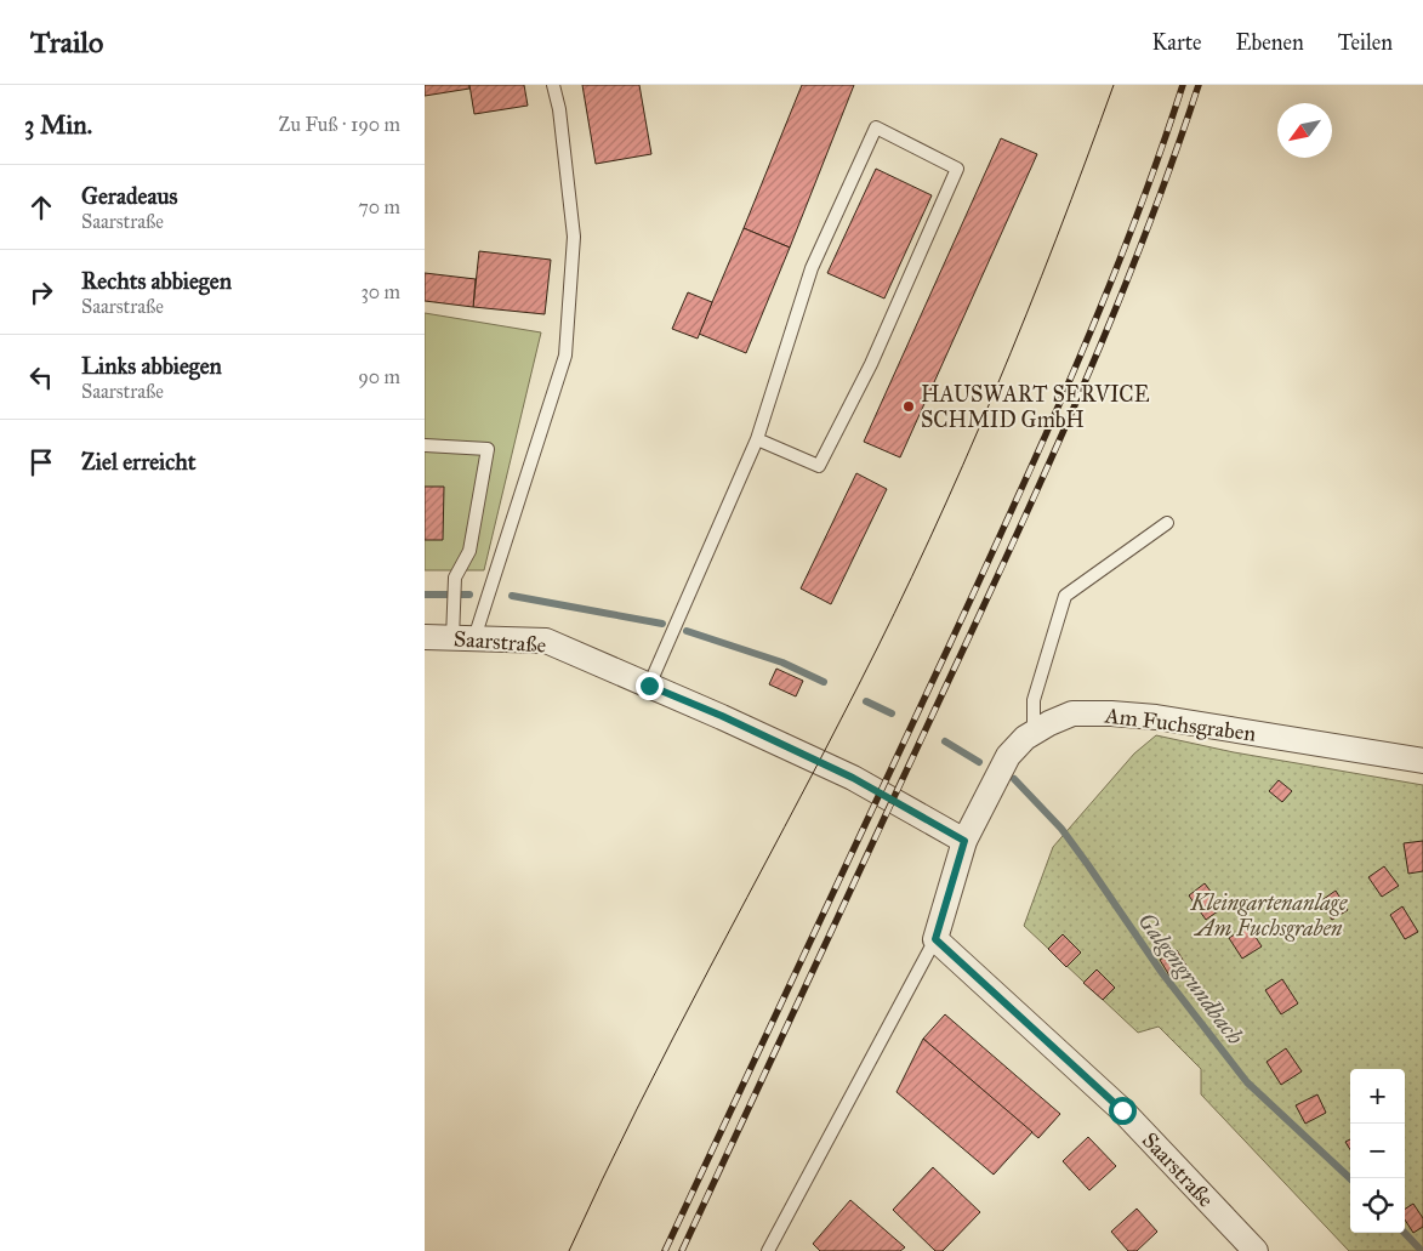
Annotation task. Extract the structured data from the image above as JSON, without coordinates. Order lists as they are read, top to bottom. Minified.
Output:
{"streets":{"street":["Saarstraße","Am Fuchsgraben"]},"crossings":[["Saarstraße","Am Fuchsgraben"]],"water":["Galgengrundbach"],"parks":["Kleingartenanlage Am Fuchsgraben"],"places":["HAUSWART SERVICE SCHMID GmbH"],"north":"bottom left","page":{"header":"Trailo","nav":["Karte","Ebenen","Teilen"],"heading":["3 Min.","Zu Fuß · 190 m"],"list":[["Geradeaus","Saarstraße","70 m"],["Rechts abbiegen","Saarstraße","30 m"],["Links abbiegen","Saarstraße","90 m"],"Ziel erreicht"],"map_buttons":["+","−"]}}
